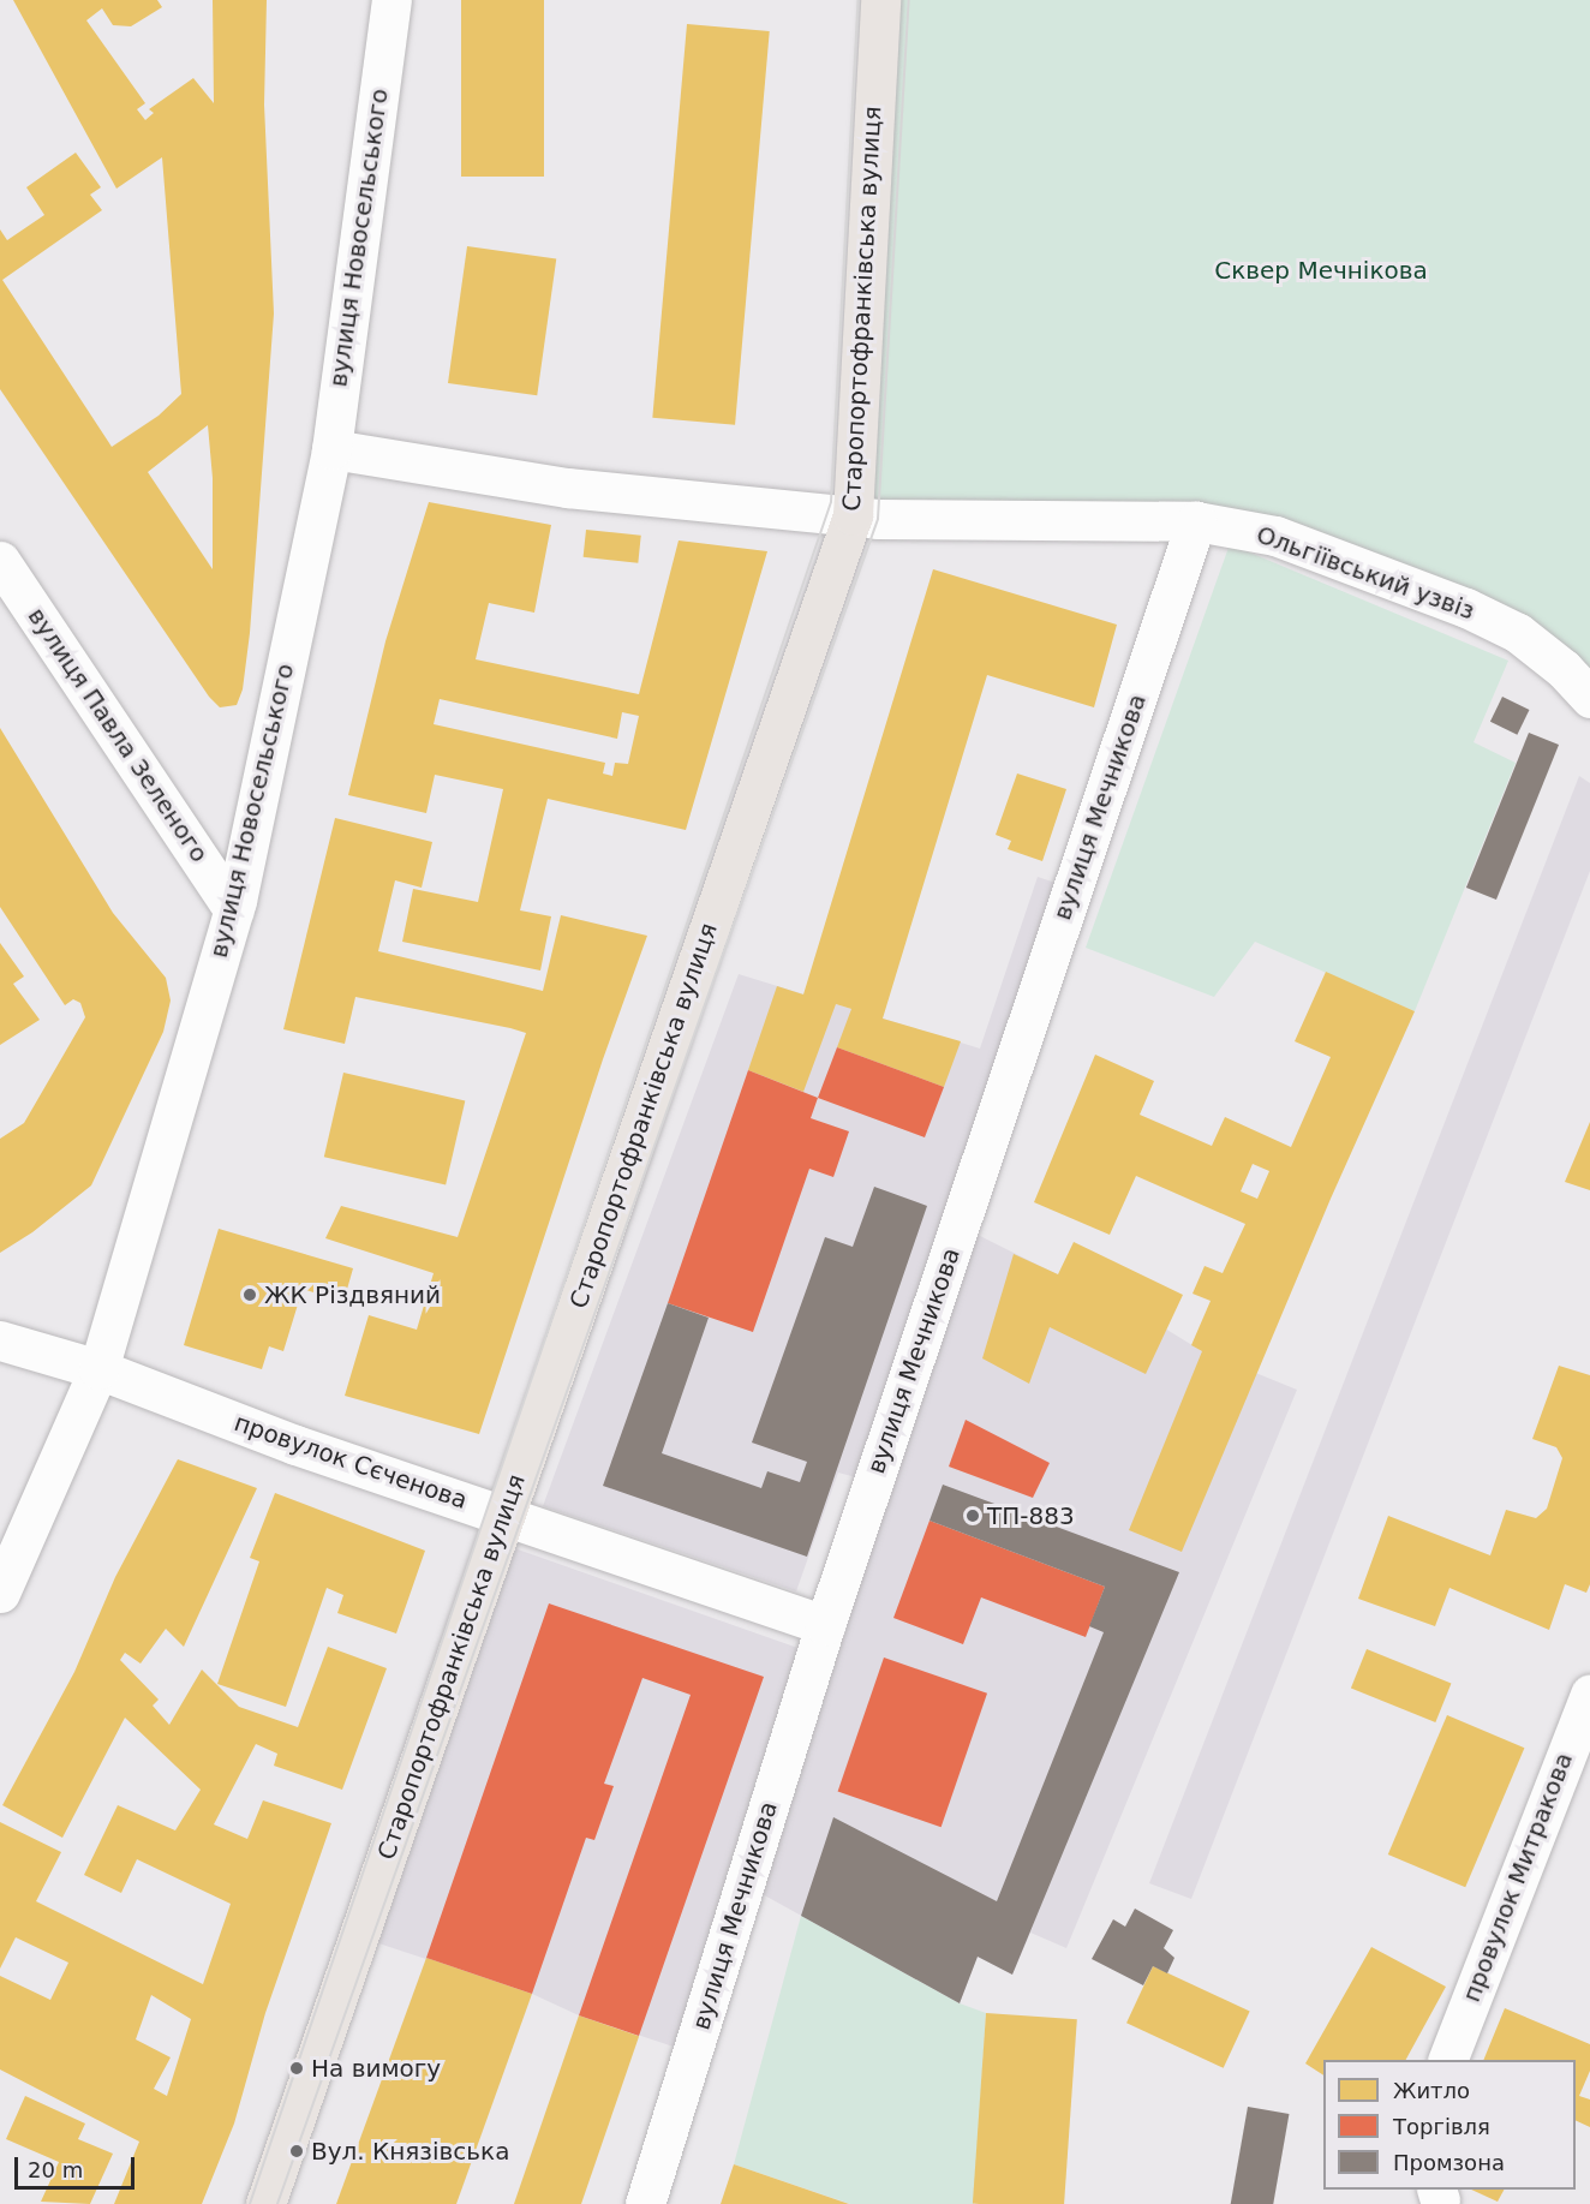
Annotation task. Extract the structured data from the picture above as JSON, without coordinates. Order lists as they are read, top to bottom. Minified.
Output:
{"streets":{"main road":["Старопортофранківська вулиця"],"street":["вулиця Новосельського","Ольгіївський узвіз","вулиця Павла Зеленого","вулиця Мечникова","провулок Сєченова","провулок Митракова"]},"crossings":[["вулиця Новосельського","Ольгіївський узвіз"],["вулиця Новосельського","вулиця Павла Зеленого"],["вулиця Новосельського","провулок Сєченова"],["Старопортофранківська вулиця","Ольгіївський узвіз"],["Старопортофранківська вулиця","провулок Сєченова"],["Ольгіївський узвіз","вулиця Мечникова"],["вулиця Мечникова","провулок Сєченова"]],"parks":["Сквер Мечнікова"],"places":["ЖК Різдвяний","ТП-883","На вимогу","Вул. Князівська"],"legend":["Житло","Торгівля","Промзона"],"scale_bar":"20 m"}
